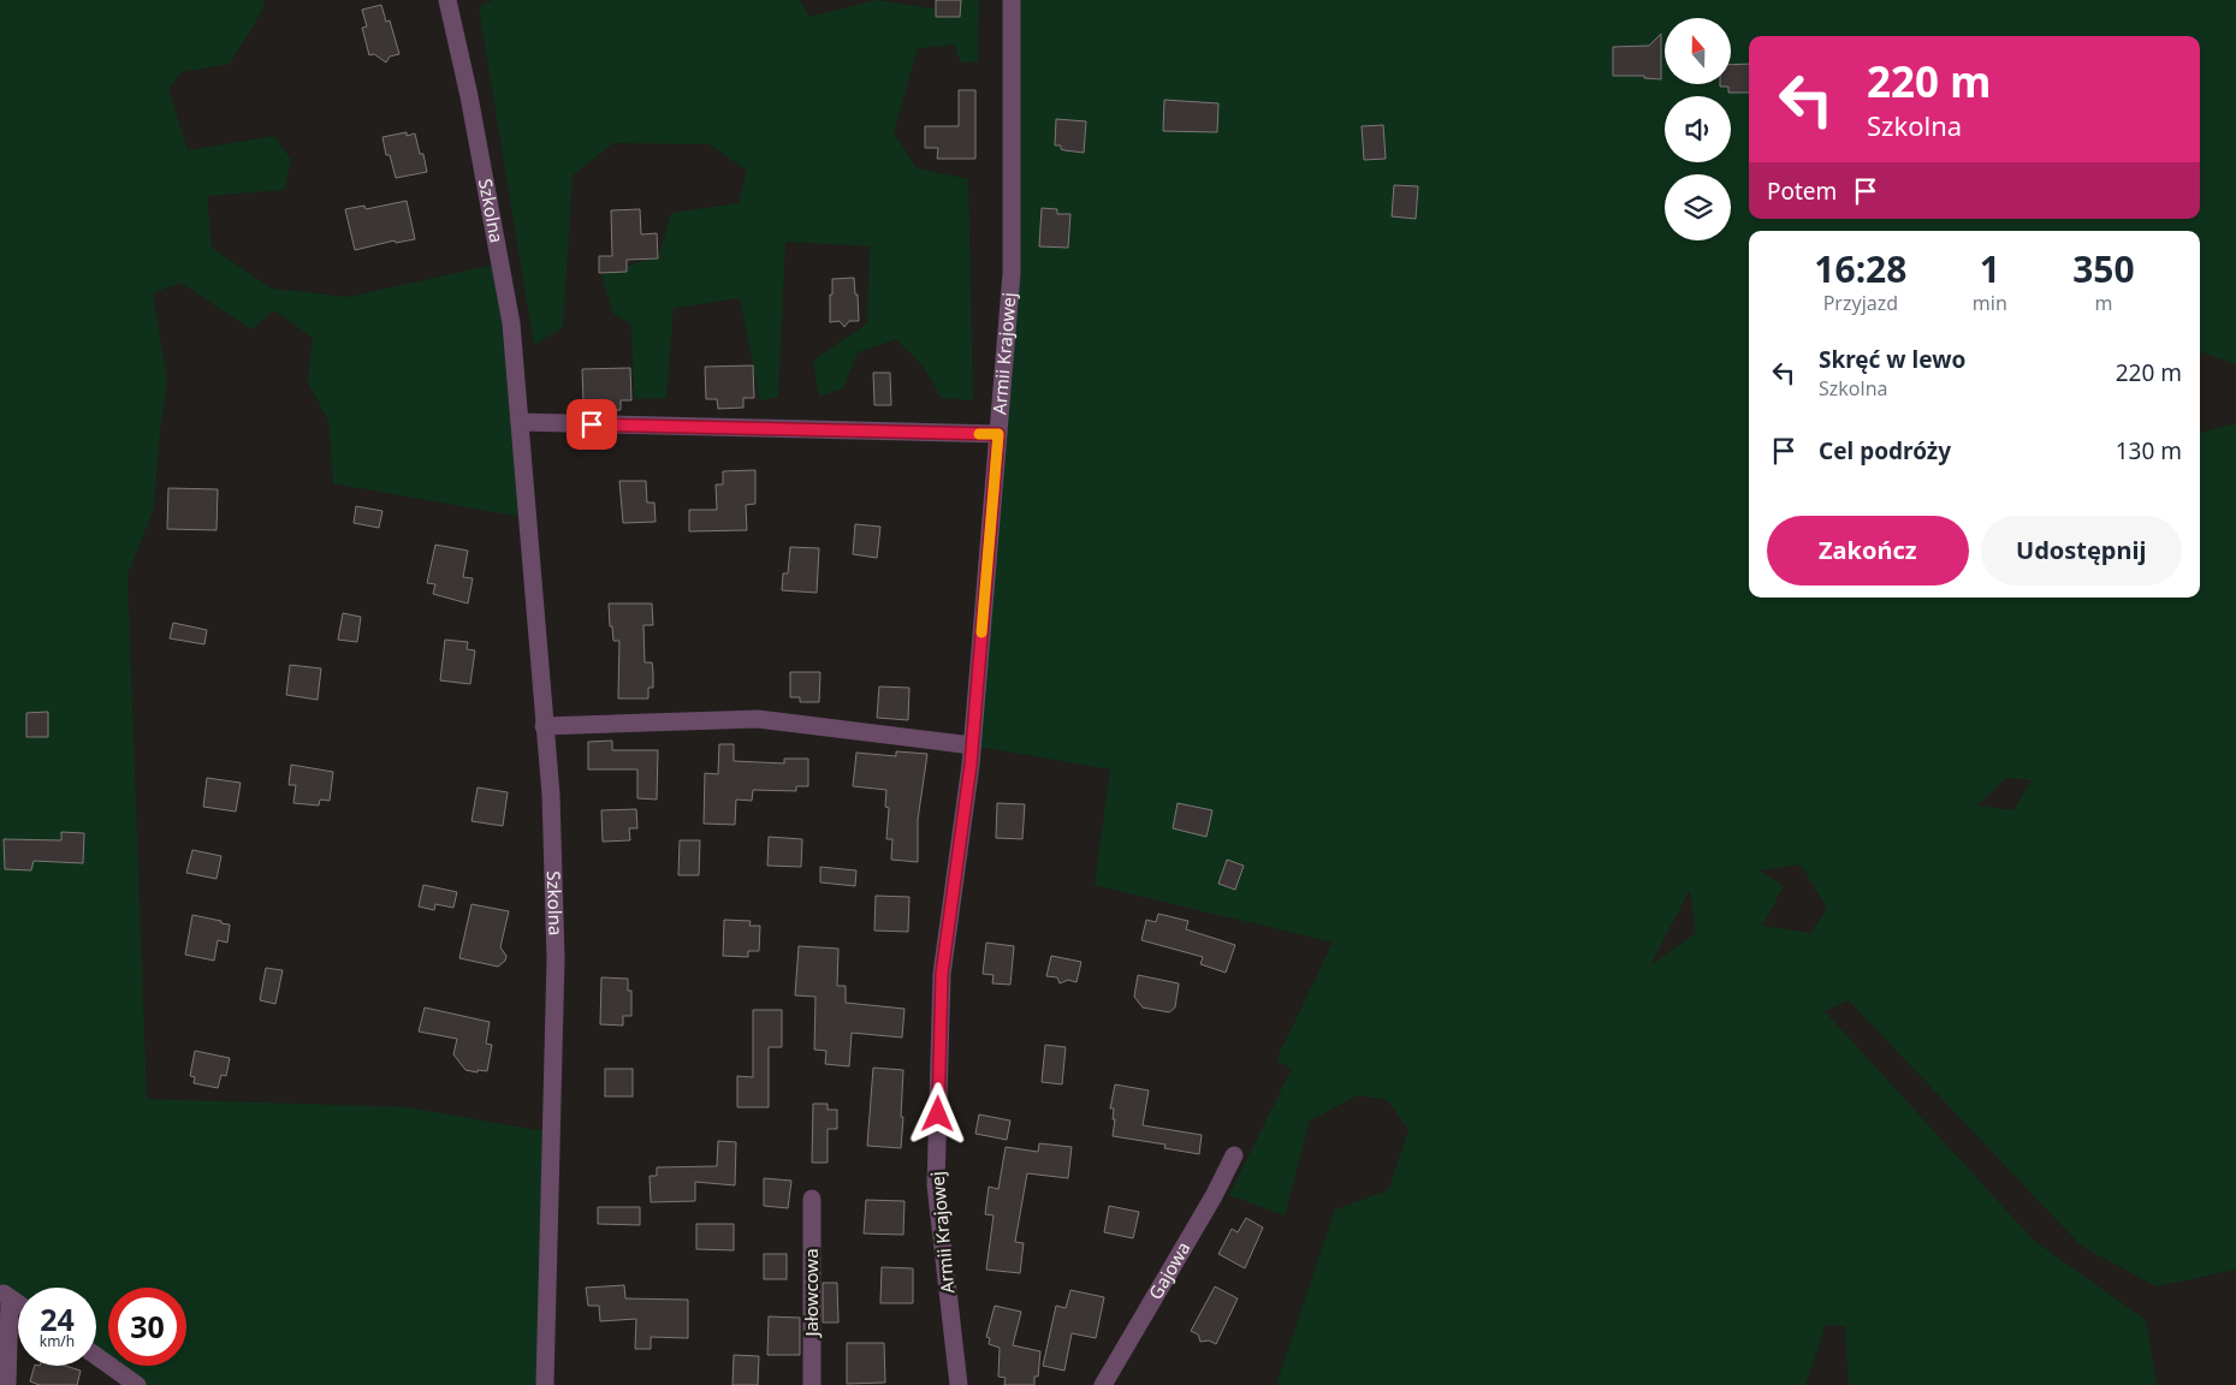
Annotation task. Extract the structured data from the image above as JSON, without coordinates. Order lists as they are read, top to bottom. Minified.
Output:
{"streets":{"street":["Szkolna","Armii Krajowej","Gajowa","Jałowcowa"]},"north":"top","page":{"turn":["220 m","Szkolna"],"then":"Potem","eta":["16:28","Przyjazd","1","min","350","m"],"list":[{"name":"Skręć w lewo","note":"Szkolna","value":"220 m"},{"name":"Cel podróży","value":"130 m"}],"buttons":["Zakończ","Udostępnij"],"speed":"24 km/h","limit":"30"}}
